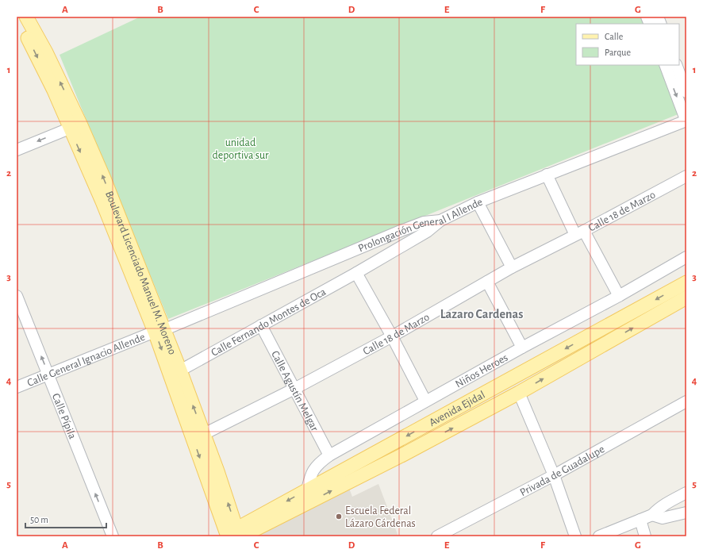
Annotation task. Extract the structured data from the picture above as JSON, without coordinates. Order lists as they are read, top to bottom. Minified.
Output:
{"streets":{"main road":["Boulevard Licenciado Manuel M. Moreno","Avenida Ejidal"],"street":["Calle 18 de Marzo","Prolongación General I Allende","Calle Fernando Montes de Oca","Calle General Ignacio Allende","Niños Heroes","Calle Agustín Melgar","Calle Pípila","Privada de Guadalupe"]},"crossings":[["Calle 18 de Marzo","Boulevard Licenciado Manuel M. Moreno"],["Calle 18 de Marzo","Calle Agustín Melgar"],["Prolongación General I Allende","Boulevard Licenciado Manuel M. Moreno"],["Prolongación General I Allende","Calle Fernando Montes de Oca"],["Prolongación General I Allende","Calle General Ignacio Allende"],["Boulevard Licenciado Manuel M. Moreno","Calle Fernando Montes de Oca"],["Boulevard Licenciado Manuel M. Moreno","Calle General Ignacio Allende"],["Boulevard Licenciado Manuel M. Moreno","Avenida Ejidal"],["Calle Fernando Montes de Oca","Calle Agustín Melgar"],["Calle General Ignacio Allende","Calle Pípila"],["Niños Heroes","Calle Agustín Melgar"],["Niños Heroes","Avenida Ejidal"]],"one_way":["Calle Pípila"],"districts":["Lazaro Cardenas"],"parks":["unidad deportiva sur"],"places":["Escuela Federal Lázaro Cárdenas"],"legend":["Calle","Parque"],"scale_bar":"50 m","grid":{"columns":["A","B","C","D","E","F","G"],"rows":["1","2","3","4","5"]}}
